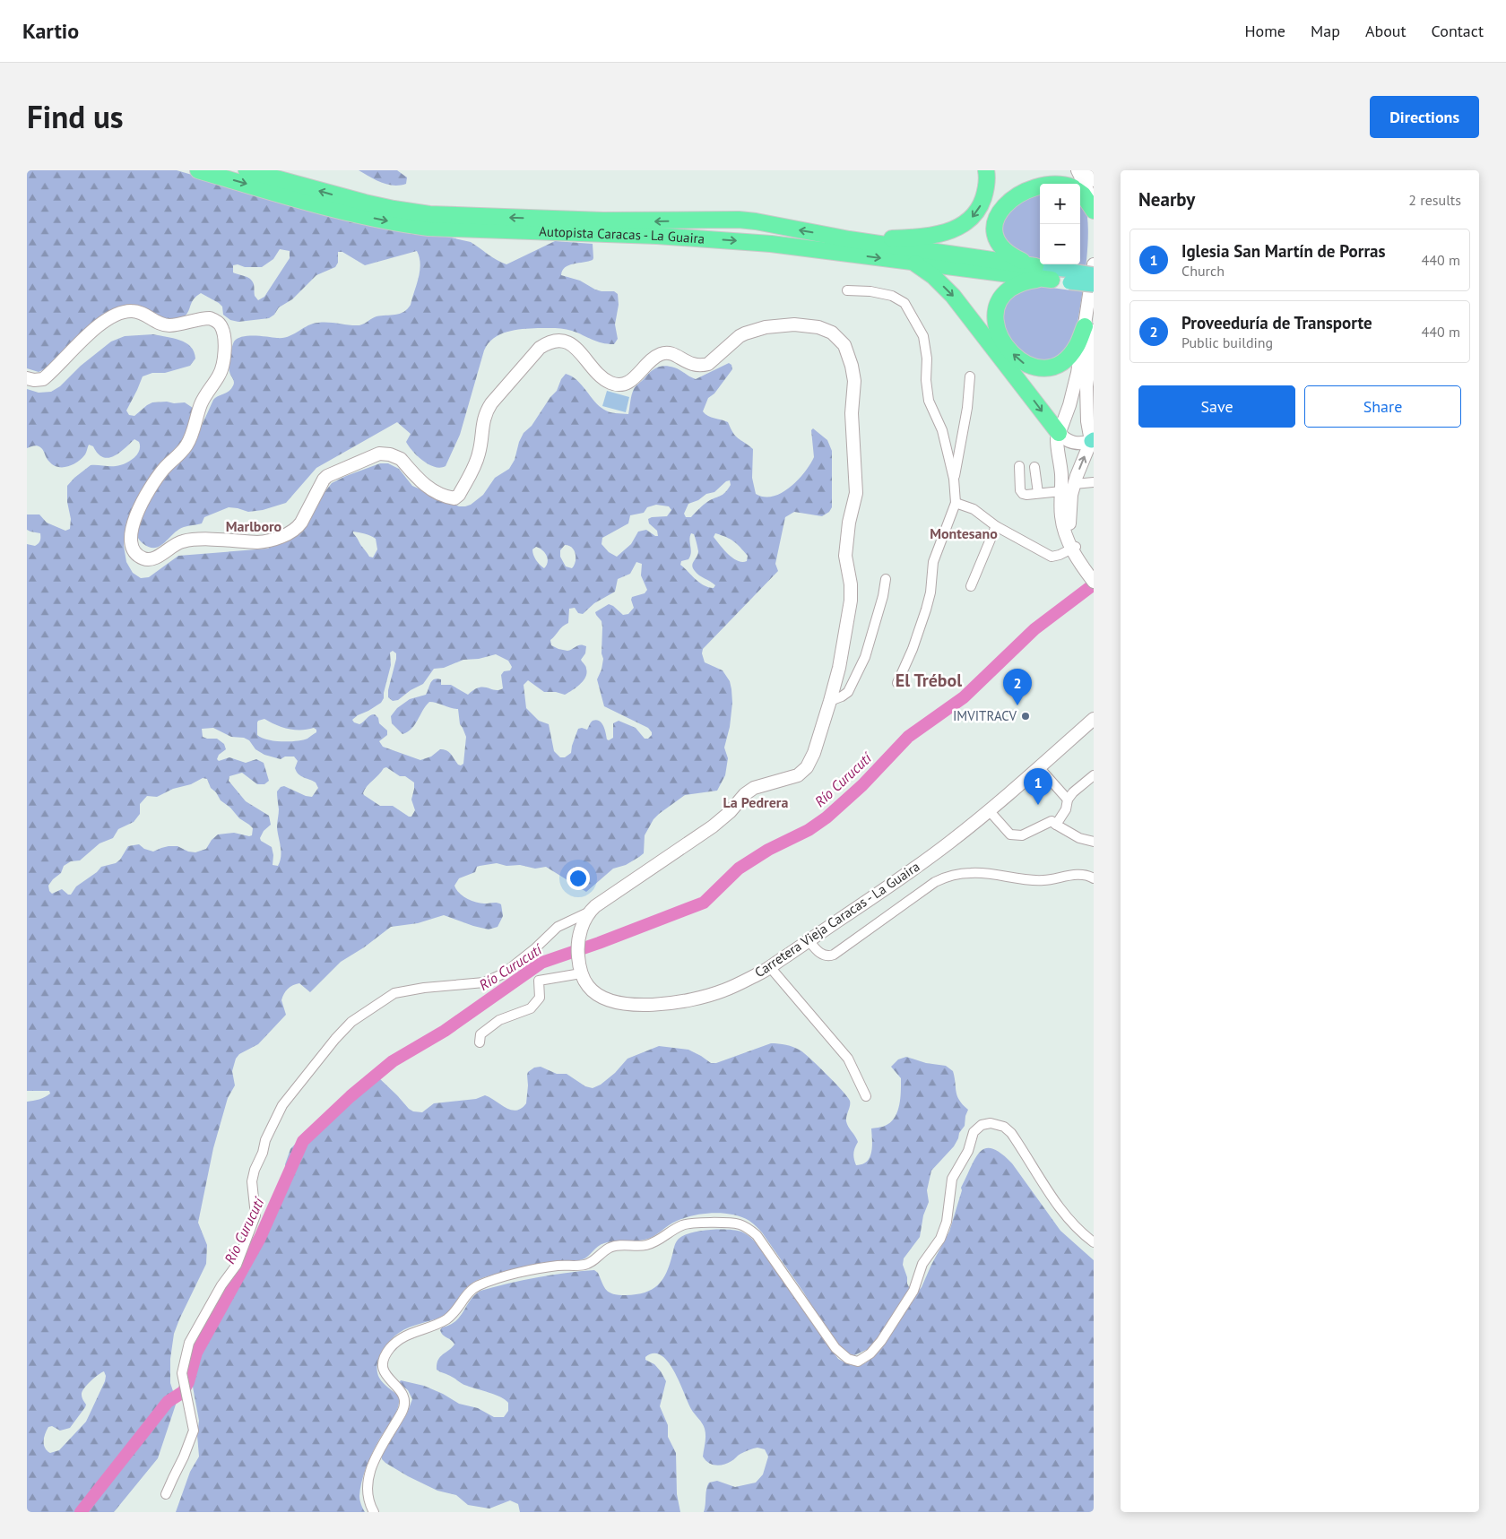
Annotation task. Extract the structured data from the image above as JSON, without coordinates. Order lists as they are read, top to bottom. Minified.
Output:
{"streets":{"highway":["Autopista Caracas - La Guaira"],"main road":["Carretera Vieja Caracas - La Guaira"]},"districts":["Marlboro","Montesano","El Trébol","La Pedrera"],"water":["Río Curucutí"],"places":["IMVITRACV"],"page":{"header":"Kartio","nav":["Home","Map","About","Contact"],"title":"Find us","buttons":["Directions",["Save","Share"]],"heading":["Nearby","2 results"],"map_buttons":["+","−"],"list":[{"mark":"1","name":"Iglesia San Martín de Porras","note":"Church","value":"440 m"},{"mark":"2","name":"Proveeduría de Transporte","note":"Public building","value":"440 m"}],"pins":["2","1"]}}
